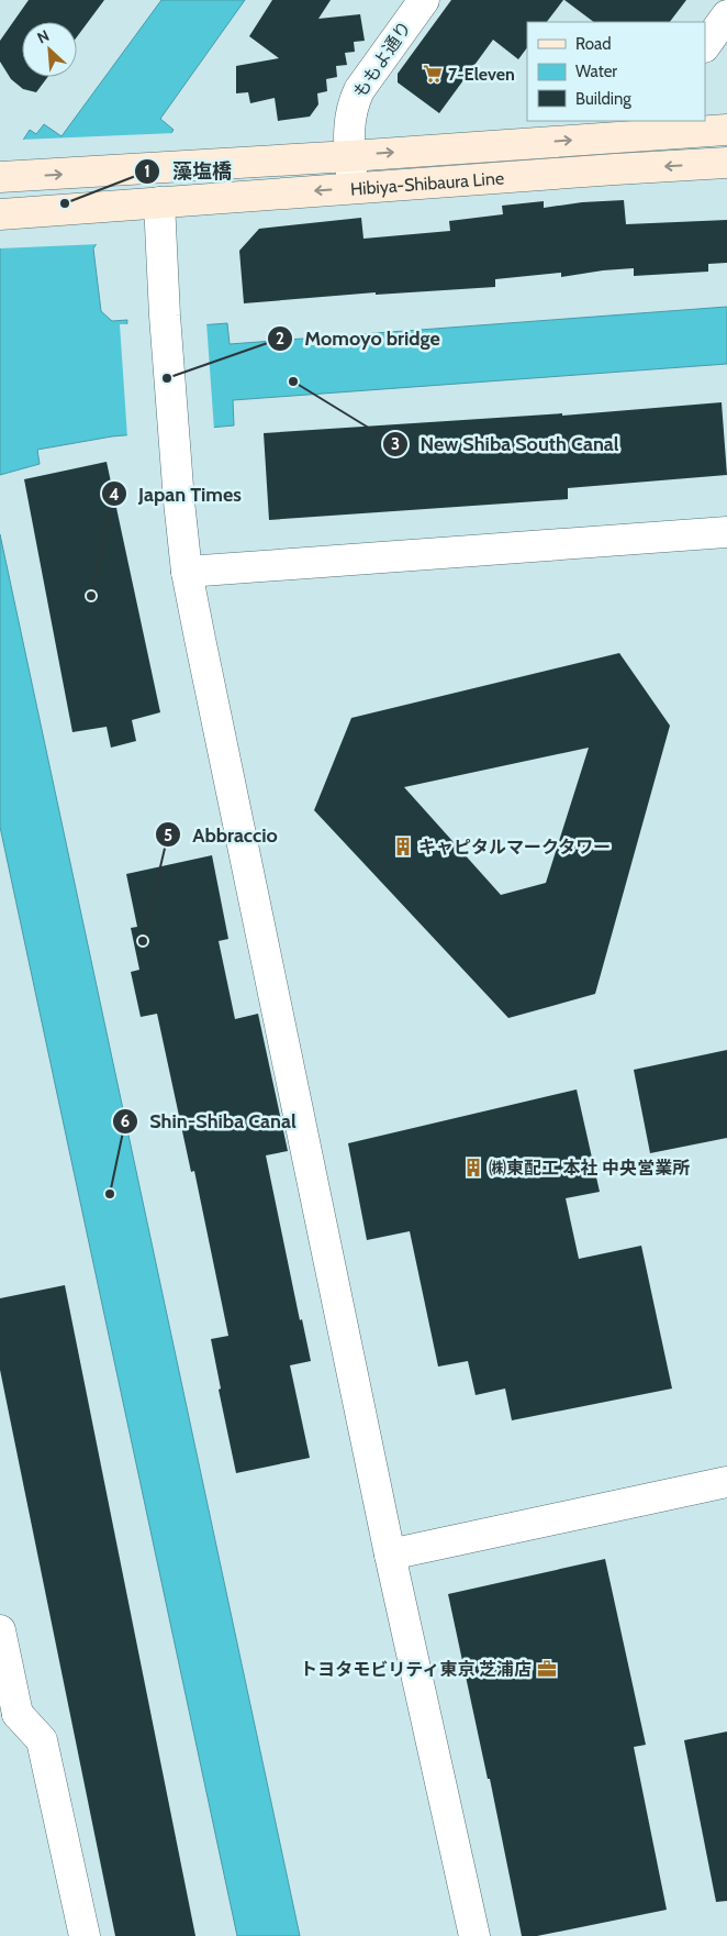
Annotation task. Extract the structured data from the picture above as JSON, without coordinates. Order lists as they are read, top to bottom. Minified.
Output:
{"streets":{"main road":["Hibiya-Shibaura Line"],"street":["ももよ通り"]},"crossings":[["ももよ通り","Hibiya-Shibaura Line"]],"places":{"supermarket":["7-Eleven"],"other":["藻塩橋","Momoyo bridge","New Shiba South Canal","Japan Times","Abbraccio","Shin-Shiba Canal"],"building":["キャピタルマークタワー","㈱東配工 本社 中央営業所"],"office":["トヨタモビリティ東京 芝浦店"]},"legend":["Road","Water","Building"],"north":"top left"}
